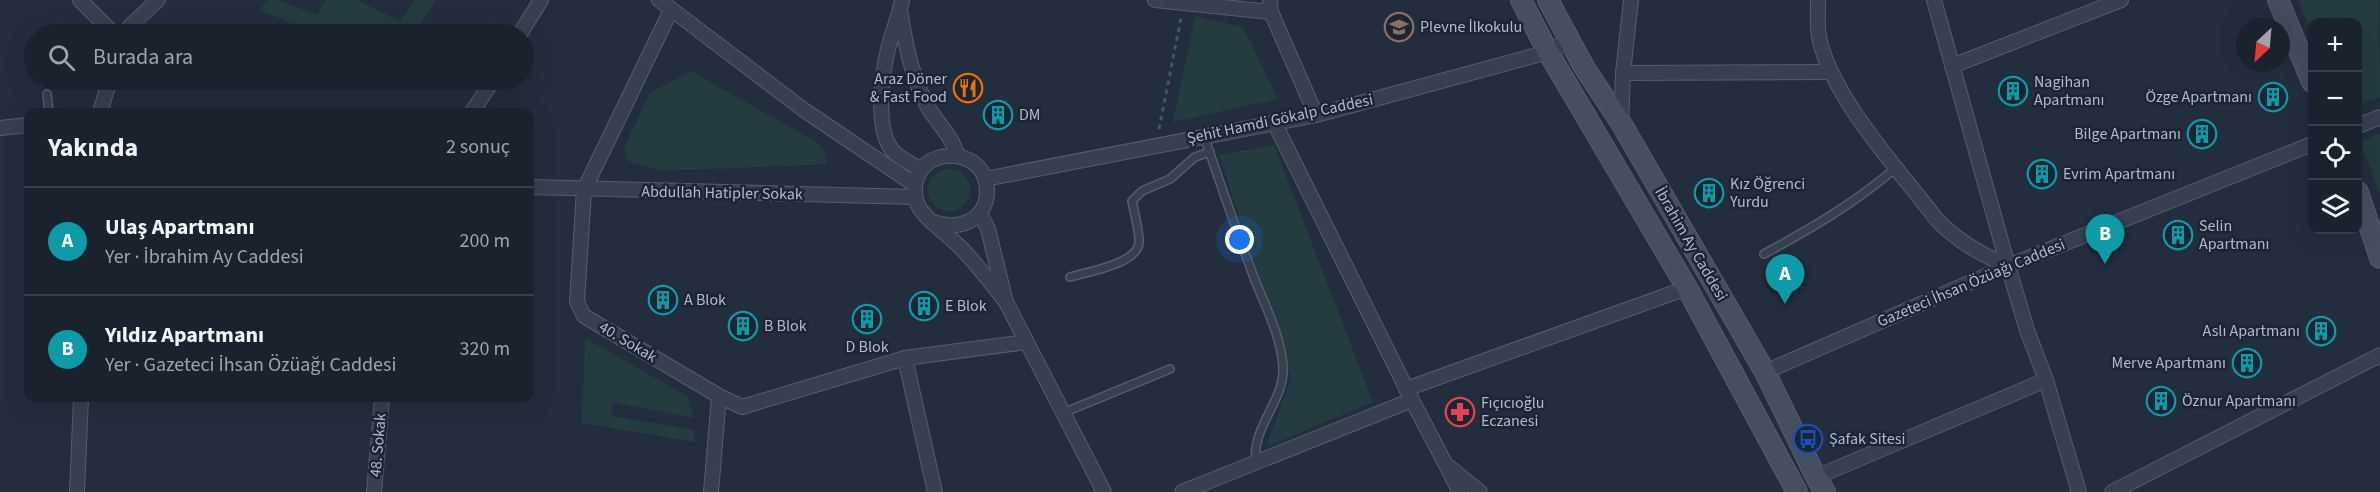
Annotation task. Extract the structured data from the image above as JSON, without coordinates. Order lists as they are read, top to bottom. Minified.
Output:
{"streets":{"main road":["İbrahim Ay Caddesi"],"street":["Şehit Hamdi Gökalp Caddesi","Abdullah Hatipler Sokak","Gazeteci İhsan Özüağı Caddesi","40. Sokak","48. Sokak"]},"crossings":[["Şehit Hamdi Gökalp Caddesi","Abdullah Hatipler Sokak"],["Şehit Hamdi Gökalp Caddesi","İbrahim Ay Caddesi"],["Abdullah Hatipler Sokak","40. Sokak"],["İbrahim Ay Caddesi","Gazeteci İhsan Özüağı Caddesi"]],"places":{"school or university":["Plevne İlkokulu"],"restaurant":["Araz Döner & Fast Food"],"building":["Nagihan Apartmanı","Özge Apartmanı","DM","Bilge Apartmanı","Evrim Apartmanı","Kız Öğrenci Yurdu","Selin Apartmanı","A Blok","E Blok","D Blok","B Blok","Aslı Apartmanı","Merve Apartmanı","Öznur Apartmanı"],"pharmacy":["Fıçıcıoğlu Eczanesi"],"bus stop":["Şafak Sitesi"]},"north":"bottom left","page":{"map_buttons":["+","−"],"search":"Burada ara","heading":["Yakında","2 sonuç"],"list":[{"mark":"A","name":"Ulaş Apartmanı","note":"Yer · İbrahim Ay Caddesi","value":"200 m"},{"mark":"B","name":"Yıldız Apartmanı","note":"Yer · Gazeteci İhsan Özüağı Caddesi","value":"320 m"}],"pins":["B","A"]}}
